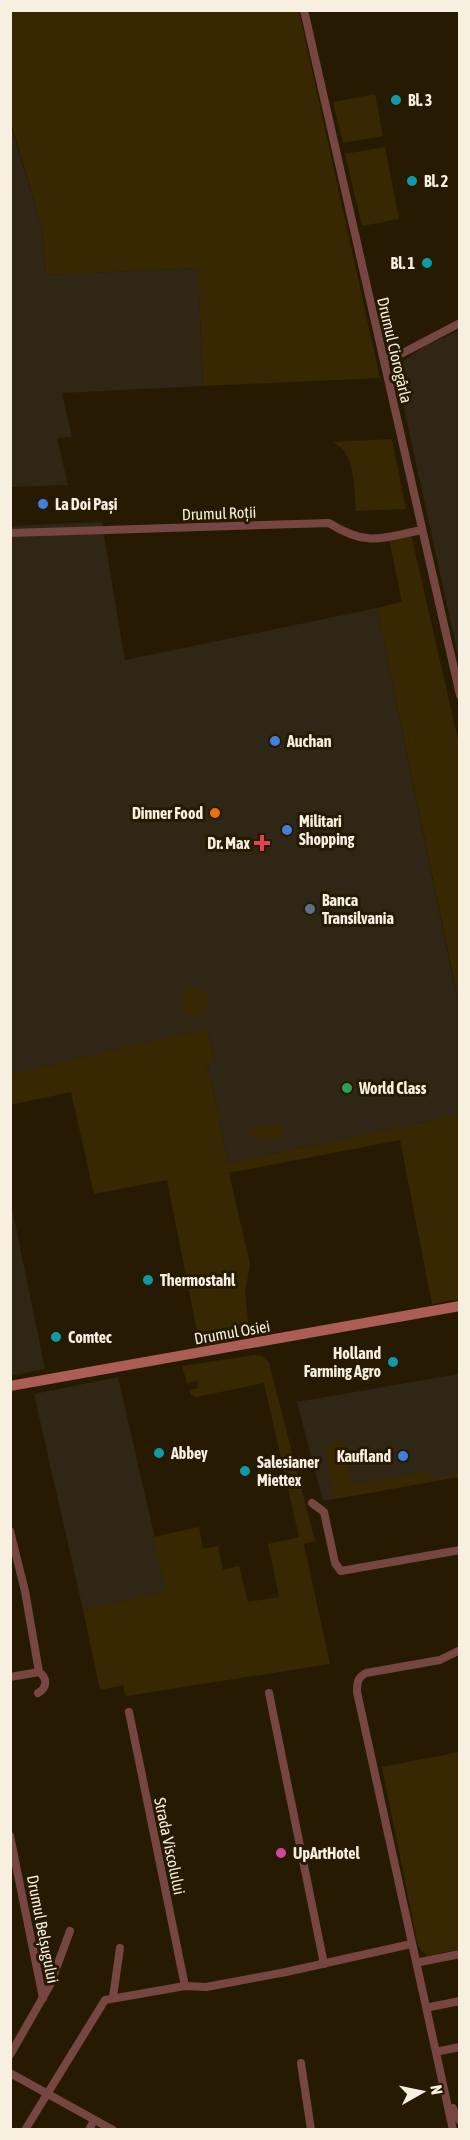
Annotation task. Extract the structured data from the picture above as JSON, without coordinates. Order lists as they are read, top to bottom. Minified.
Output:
{"streets":{"street":["Drumul Ciorogârla","Drumul Roții","Drumul Osiei","Strada Viscolului","Drumul Belșugului"]},"crossings":[["Drumul Ciorogârla","Drumul Roții"]],"places":{"other":["Bl. 3","Bl. 2","Bl. 1","La Doi Pași","Auchan","Dinner Food","Militari Shopping","Banca Transilvania","World Class","Thermostahl","Comtec","Holland Farming Agro","Abbey","Kaufland","Salesianer Miettex","UpArtHotel"],"health":["Dr. Max"]},"north":"right"}
